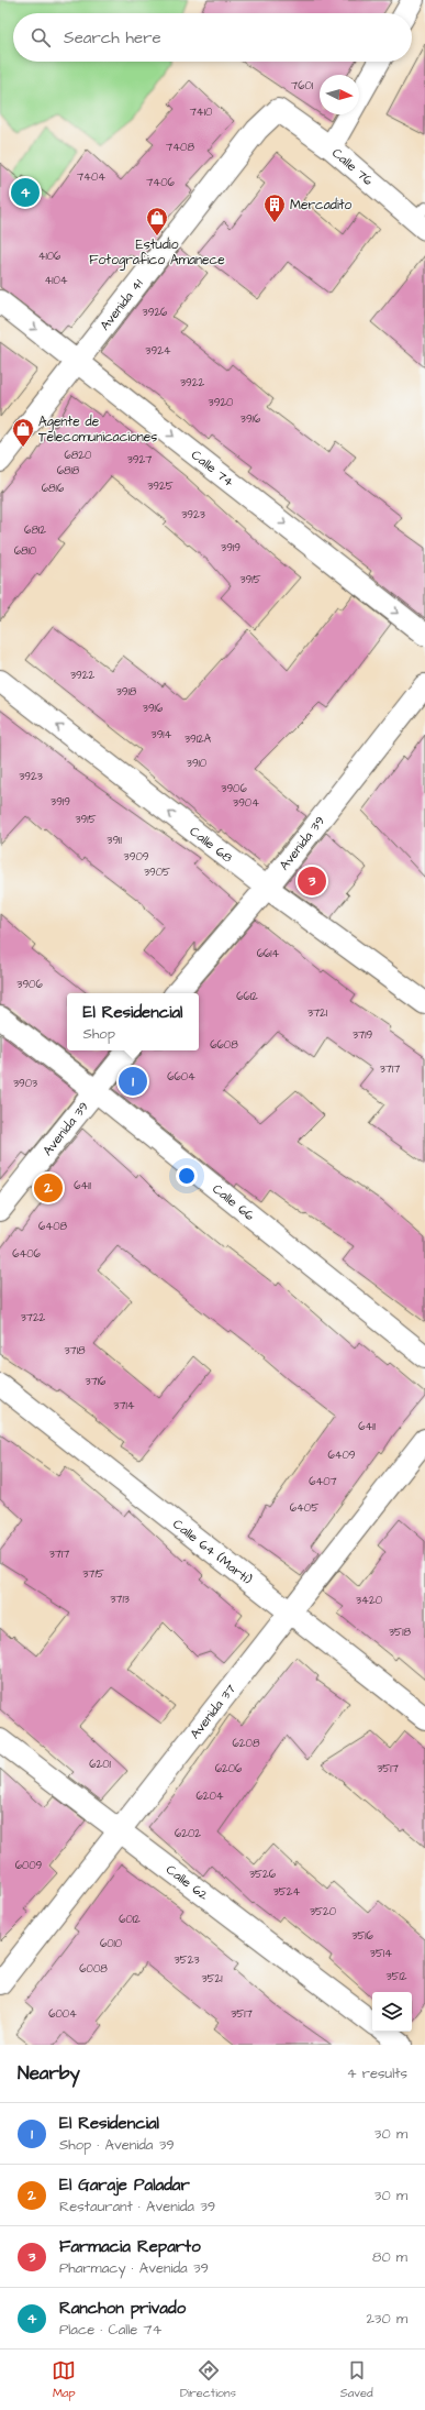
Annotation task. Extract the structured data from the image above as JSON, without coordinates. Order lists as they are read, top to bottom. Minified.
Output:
{"streets":{"street":["Calle 76","Avenida 41","Calle 74","Avenida 39","Calle 68","Calle 66","Calle 64 (Martí)","Avenida 37","Calle 62"]},"crossings":[["Calle 76","Avenida 41"],["Avenida 41","Calle 74"],["Avenida 39","Calle 68"],["Avenida 39","Calle 66"],["Calle 64 (Martí)","Avenida 37"],["Avenida 37","Calle 62"]],"one_way":["Calle 74","Calle 68"],"places":{"building":["Mercadito"],"shop":["Estudio Fotografico Amanece","Agente de Telecomunicaciones"]},"house_numbers":["7601","7410","7408","7404","7406","4106","4104","3926","3924","3922","3920","3916","6820","3927","6818","3925","6816","3923","6812","3919","6810","3915","3922","3918","3916","3914","3912A","3910","3923","3906","3919","3904","3915","3911","3909","3905","6614","3906","6612","3721","3719","6608","3717","6604","3903","6411","6408","6406","3722","3718","3716","3714","6411","6409","6407","6405","3717","3715","3713","3420","3518","6208","6201","6206","3517","6204","6202","6009","3526","3524","3520","6012","3516","6010","3514","3523","6008","3512","3521","6004","3517"],"north":"right","page":{"search":"Search here","pins":["4","3","1","2"],"popup":["El Residencial","Shop"],"heading":["Nearby","4 results"],"list":[{"mark":"1","name":"El Residencial","note":"Shop · Avenida 39","value":"30 m"},{"mark":"2","name":"El Garaje Paladar","note":"Restaurant · Avenida 39","value":"30 m"},{"mark":"3","name":"Farmacia Reparto","note":"Pharmacy · Avenida 39","value":"80 m"},{"mark":"4","name":"Ranchon privado","note":"Place · Calle 74","value":"230 m"}],"nav":["Map","Directions","Saved"]}}
